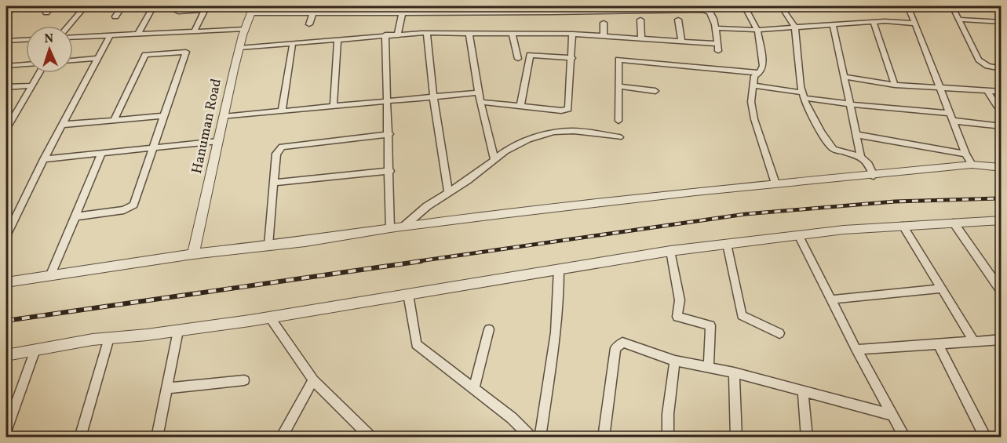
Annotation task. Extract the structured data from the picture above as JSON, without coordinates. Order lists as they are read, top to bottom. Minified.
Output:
{"streets":{"street":["Hanuman Road"]},"north":"top"}
